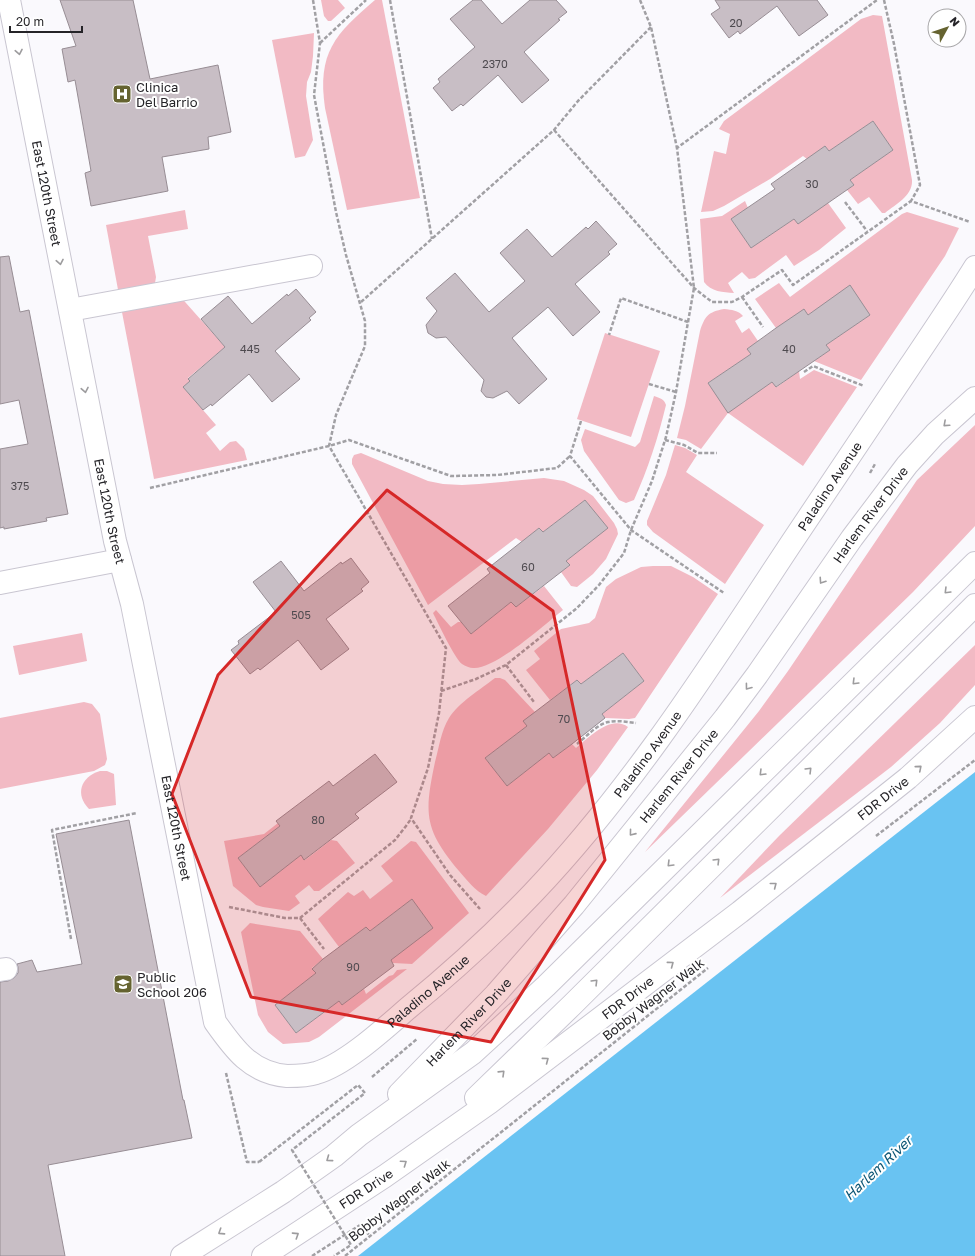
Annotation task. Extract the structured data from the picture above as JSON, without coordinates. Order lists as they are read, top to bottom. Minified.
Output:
{"streets":{"main road":["East 120th Street","Paladino Avenue","Harlem River Drive","FDR Drive"],"path":["Bobby Wagner Walk"]},"crossings":[["East 120th Street","Paladino Avenue"]],"one_way":["East 120th Street"],"water":["Harlem River"],"places":{"hospital":["Clinica Del Barrio"],"school or university":["Public School 206"]},"house_numbers":["20","2370","30","445","40","375","60","505","70","80","90"],"scale_bar":"20 m","north":"top right"}
